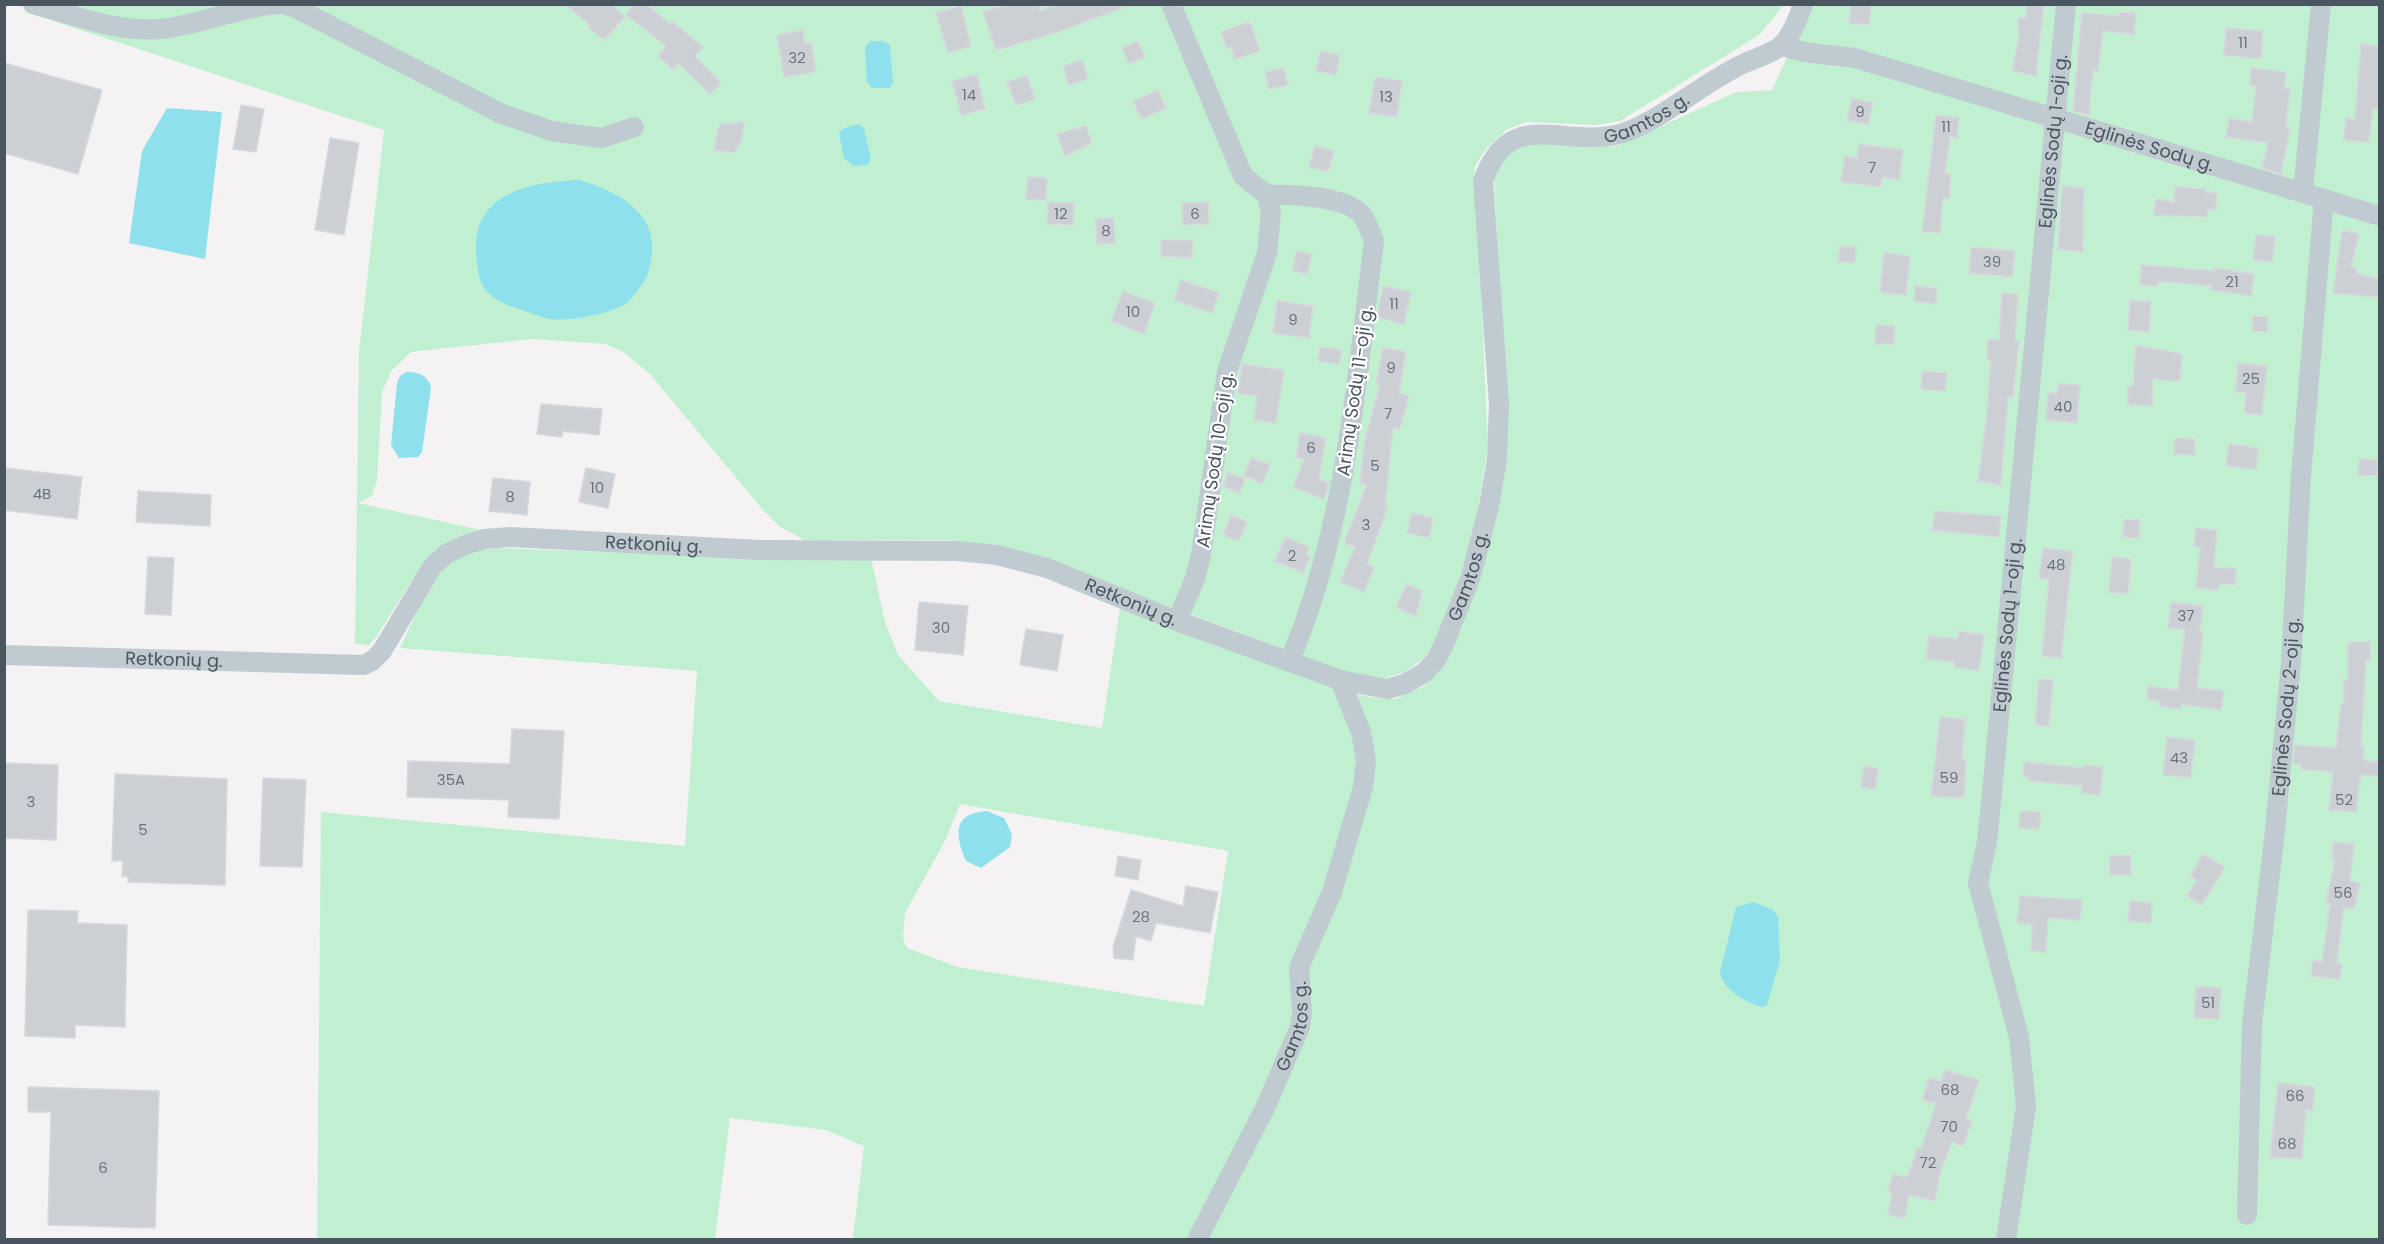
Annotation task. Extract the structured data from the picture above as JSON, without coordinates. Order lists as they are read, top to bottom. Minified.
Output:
{"streets":{"street":["Gamtos g.","Eglinės Sodų 1-oji g.","Eglinės Sodų g.","Arimų Sodų 11-oji g.","Arimų Sodų 10-oji g.","Retkonių g.","Eglinės Sodų 2-oji g."]},"crossings":[["Gamtos g.","Eglinės Sodų g."],["Gamtos g.","Retkonių g."],["Eglinės Sodų 1-oji g.","Eglinės Sodų g."],["Eglinės Sodų g.","Eglinės Sodų 2-oji g."],["Arimų Sodų 11-oji g.","Arimų Sodų 10-oji g."],["Arimų Sodų 11-oji g.","Retkonių g."],["Arimų Sodų 10-oji g.","Retkonių g."]],"house_numbers":["11","32","14","13","9","11","7","12","6","8","39","21","11","10","9","9","25","40","7","6","5","10","4B","8","3","2","48","37","30","43","59","35A","52","3","5","56","28","51","68","66","70","68","72","6"]}
